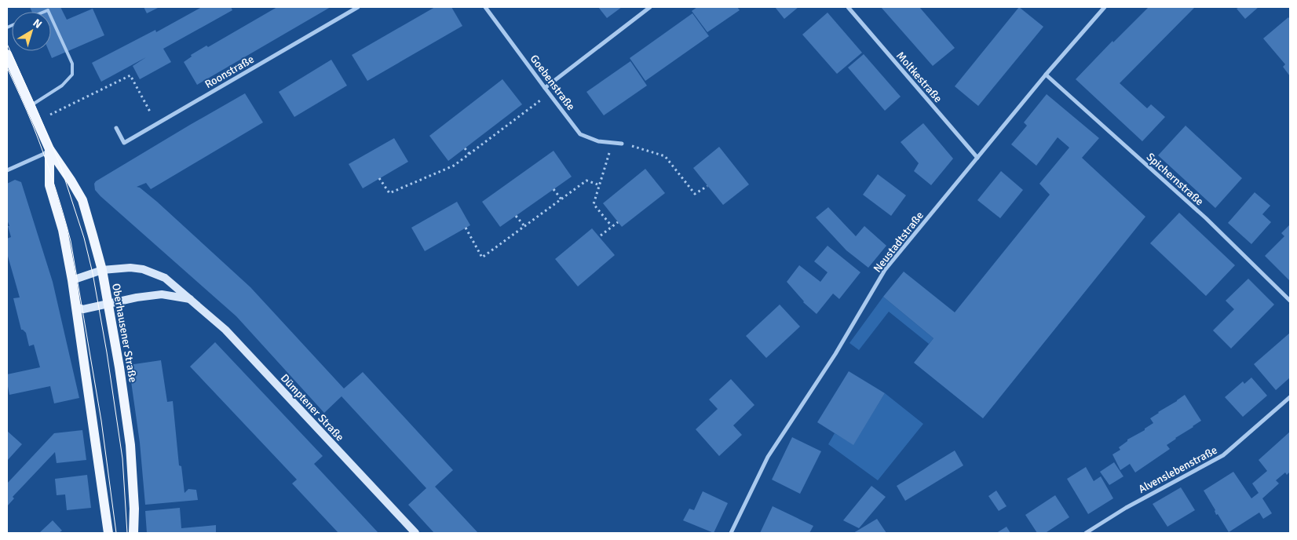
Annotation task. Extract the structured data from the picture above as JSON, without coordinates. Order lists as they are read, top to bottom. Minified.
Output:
{"streets":{"main road":["Oberhausener Straße"],"street":["Roonstraße","Moltkestraße","Goebenstraße","Spichernstraße","Neustadtstraße","Dümptener Straße","Alvenslebenstraße"]},"crossings":[["Moltkestraße","Neustadtstraße"],["Spichernstraße","Neustadtstraße"],["Oberhausener Straße","Dümptener Straße"]],"north":"top right"}
